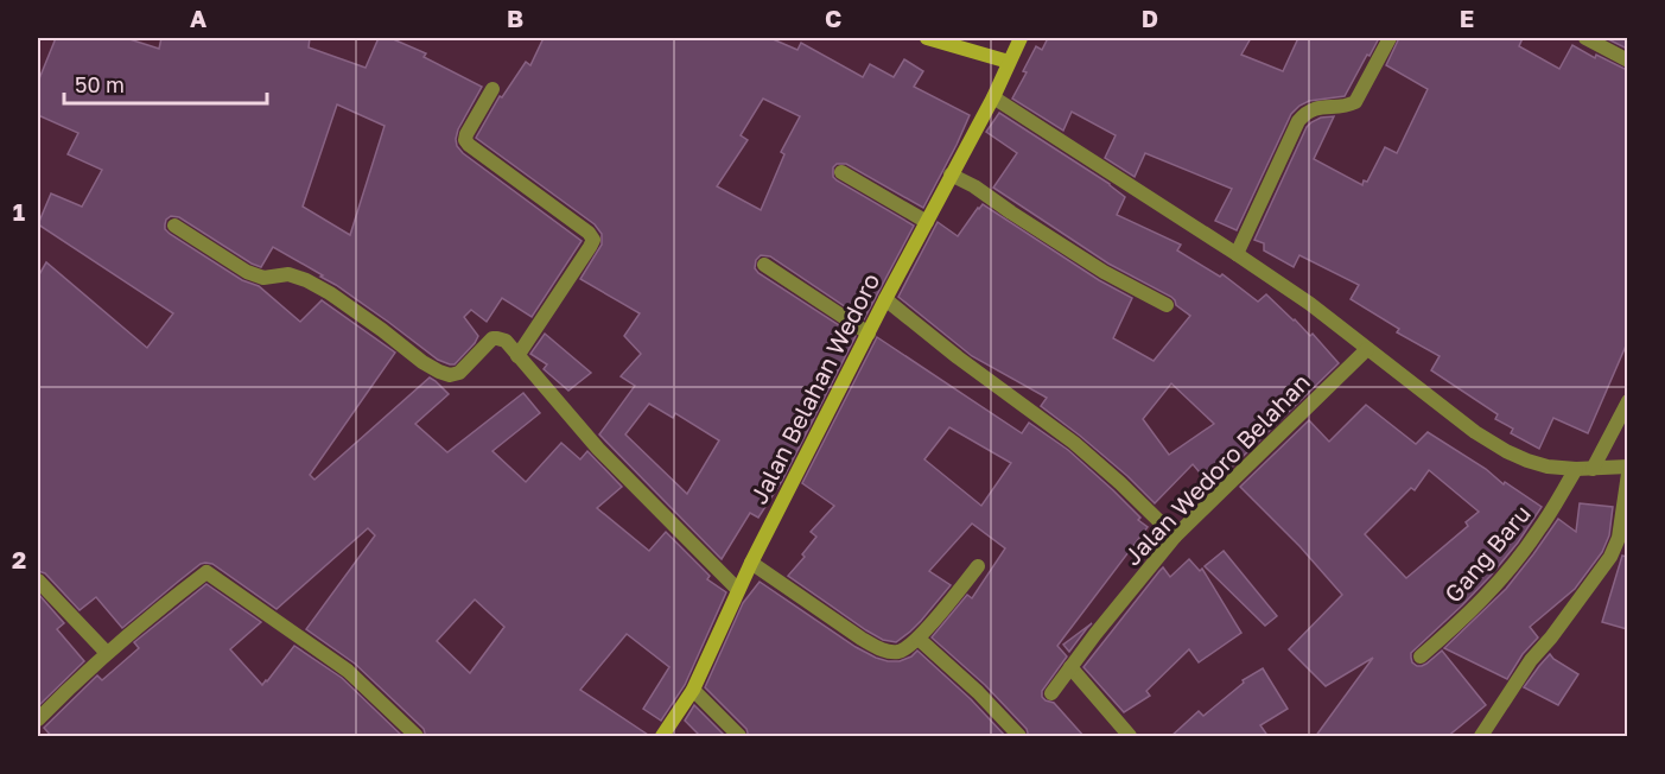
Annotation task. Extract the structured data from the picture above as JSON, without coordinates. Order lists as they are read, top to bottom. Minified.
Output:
{"streets":{"street":["Jalan Belahan Wedoro","Jalan Wedoro Belahan","Gang Baru"]},"scale_bar":"50 m","grid":{"columns":["A","B","C","D","E"],"rows":["1","2"]}}
